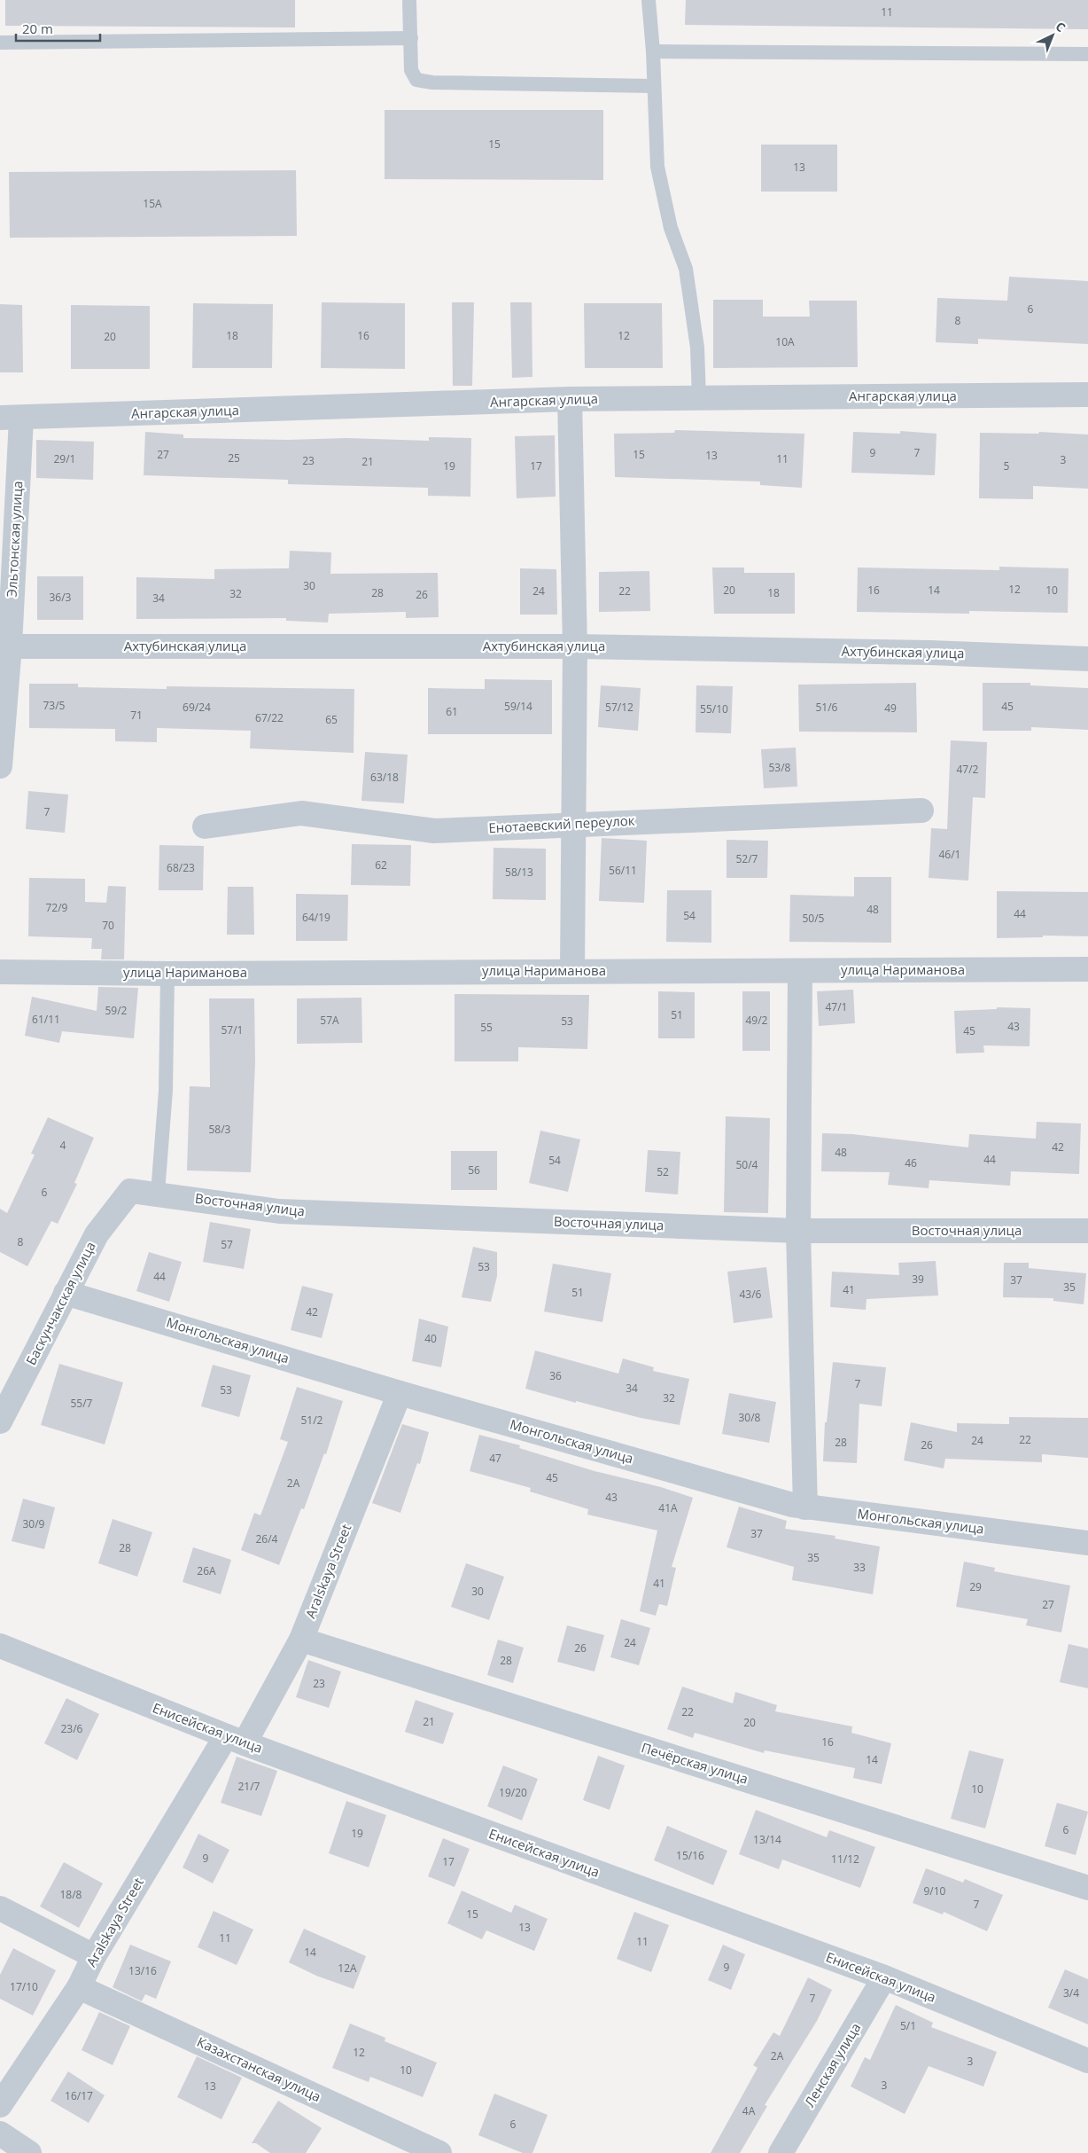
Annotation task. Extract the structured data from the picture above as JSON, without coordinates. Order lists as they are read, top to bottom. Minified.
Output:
{"streets":{"street":["Ангарская улица","Эльтонская улица","Ахтубинская улица","Енотаевский переулок","улица Нариманова","Восточная улица","Баскунчакская улица","Монгольская улица","Aralskaya Street","Енисейская улица","Печёрская улица","Ленская улица","Казахстанская улица"]},"crossings":[["Ангарская улица","Эльтонская улица"],["Эльтонская улица","Ахтубинская улица"],["Восточная улица","Баскунчакская улица"],["Баскунчакская улица","Монгольская улица"],["Монгольская улица","Aralskaya Street"],["Aralskaya Street","Енисейская улица"],["Aralskaya Street","Печёрская улица"],["Aralskaya Street","Казахстанская улица"],["Енисейская улица","Ленская улица"]],"house_numbers":["11","15","13","15А","6","8","18","16","12","20","10А","9","7","27","15","13","25","29/1","11","3","23","21","19","17","5","30","12","20","16","14","10","24","22","28","18","32","26","36/3","34","73/5","59/14","45","69/24","57/12","51/6","49","55/10","61","71","67/22","65","53/8","47/2","63/18","7","46/1","52/7","62","68/23","56/11","58/13","72/9","48","44","54","64/19","50/5","70","47/1","59/2","51","61/11","57А","49/2","53","43","55","57/1","45","58/3","4","42","48","44","54","46","50/4","56","52","6","8","57","53","44","39","37","35","41","51","43/6","42","40","36","7","34","53","32","55/7","30/8","51/2","22","24","28","26","47","45","2А","43","41А","30/9","37","26/4","28","35","33","26А","41","29","30","27","24","26","28","23","22","21","20","23/6","16","14","21/7","10","19/20","6","19","13/14","15/16","9","11/12","17","9/10","18/8","7","15","13","11","11","14","9","12А","13/16","17/10","3/4","7","5/1","12","2А","3","10","3","13","16/17","4А","6"],"scale_bar":"20 m","north":"top right"}
